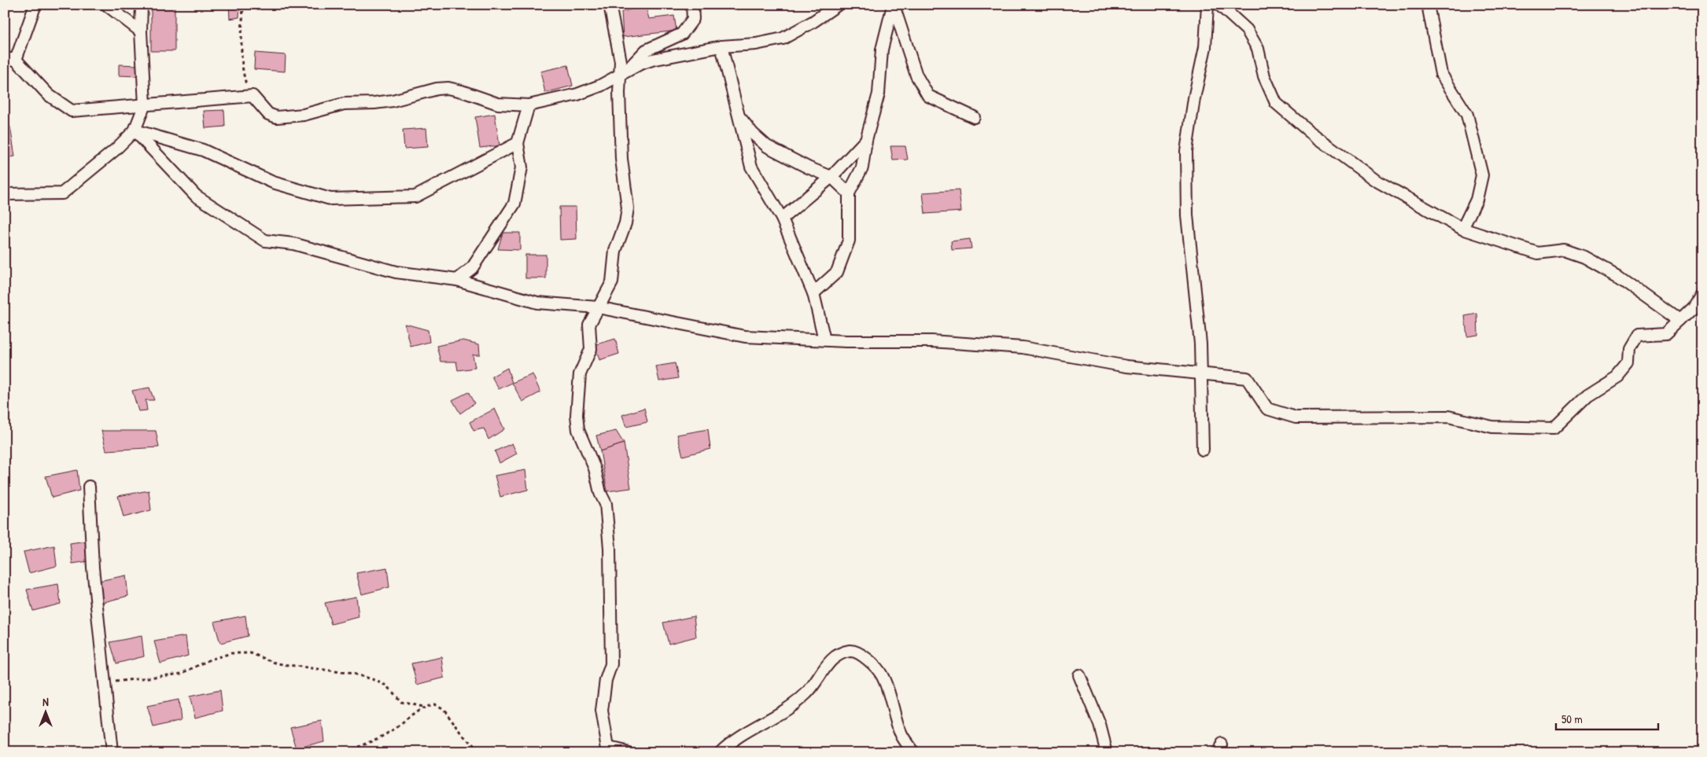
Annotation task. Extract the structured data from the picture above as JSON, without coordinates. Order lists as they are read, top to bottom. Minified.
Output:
{"scale_bar":"50 m","north":"top"}
